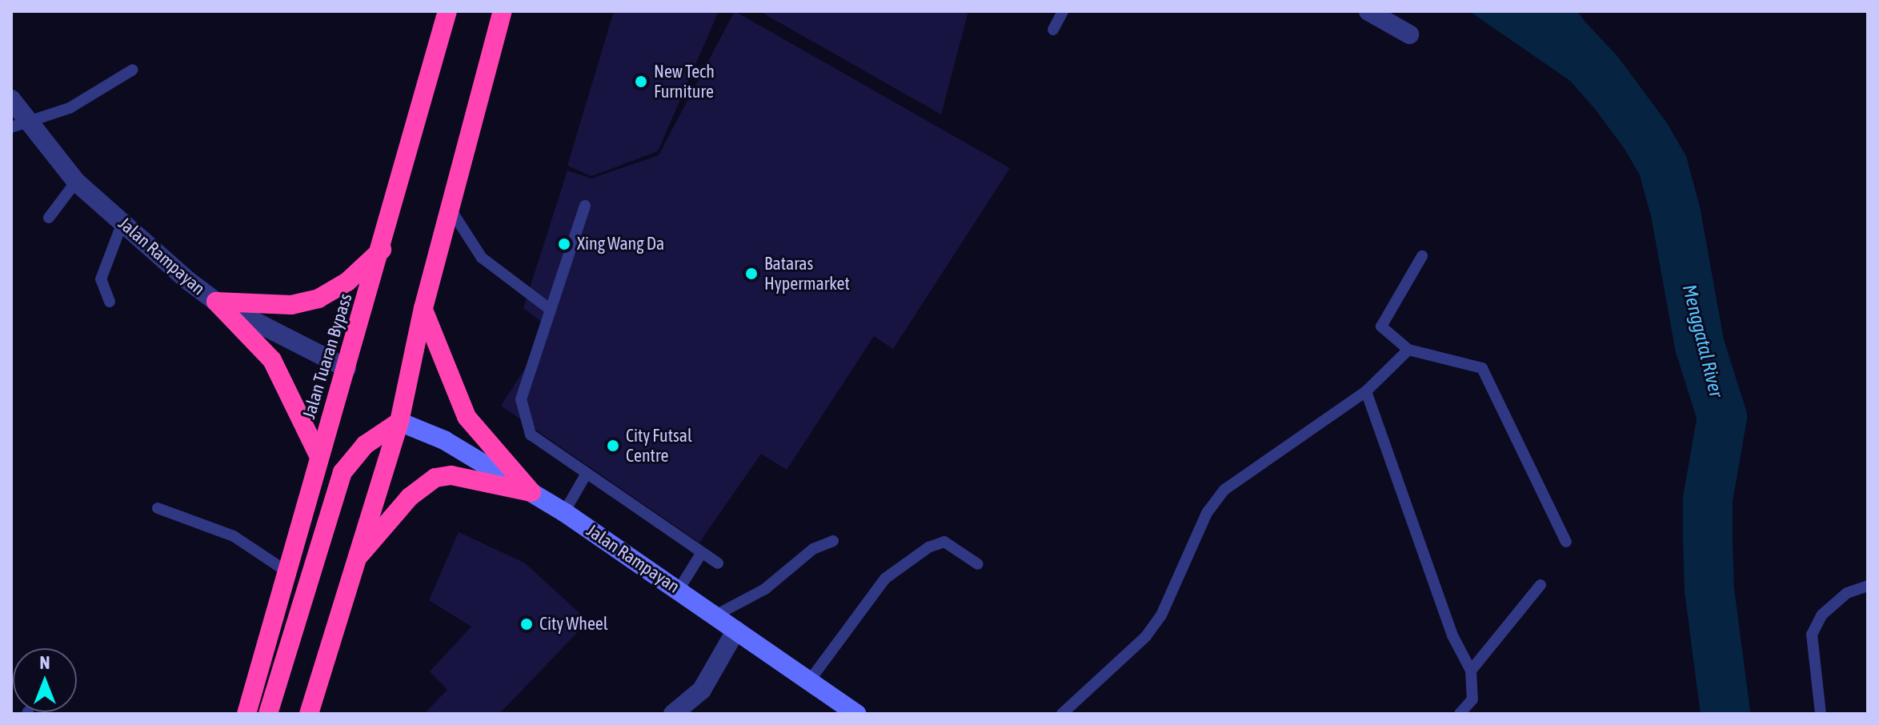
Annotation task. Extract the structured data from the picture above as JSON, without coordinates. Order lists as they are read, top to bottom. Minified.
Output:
{"streets":{"highway":["Jalan Tuaran Bypass"],"street":["Jalan Rampayan"]},"crossings":[["Jalan Rampayan","Jalan Tuaran Bypass"]],"water":["Menggatal River"],"places":["New Tech Furniture","Xing Wang Da","Bataras Hypermarket","City Futsal Centre","City Wheel"],"north":"top"}
